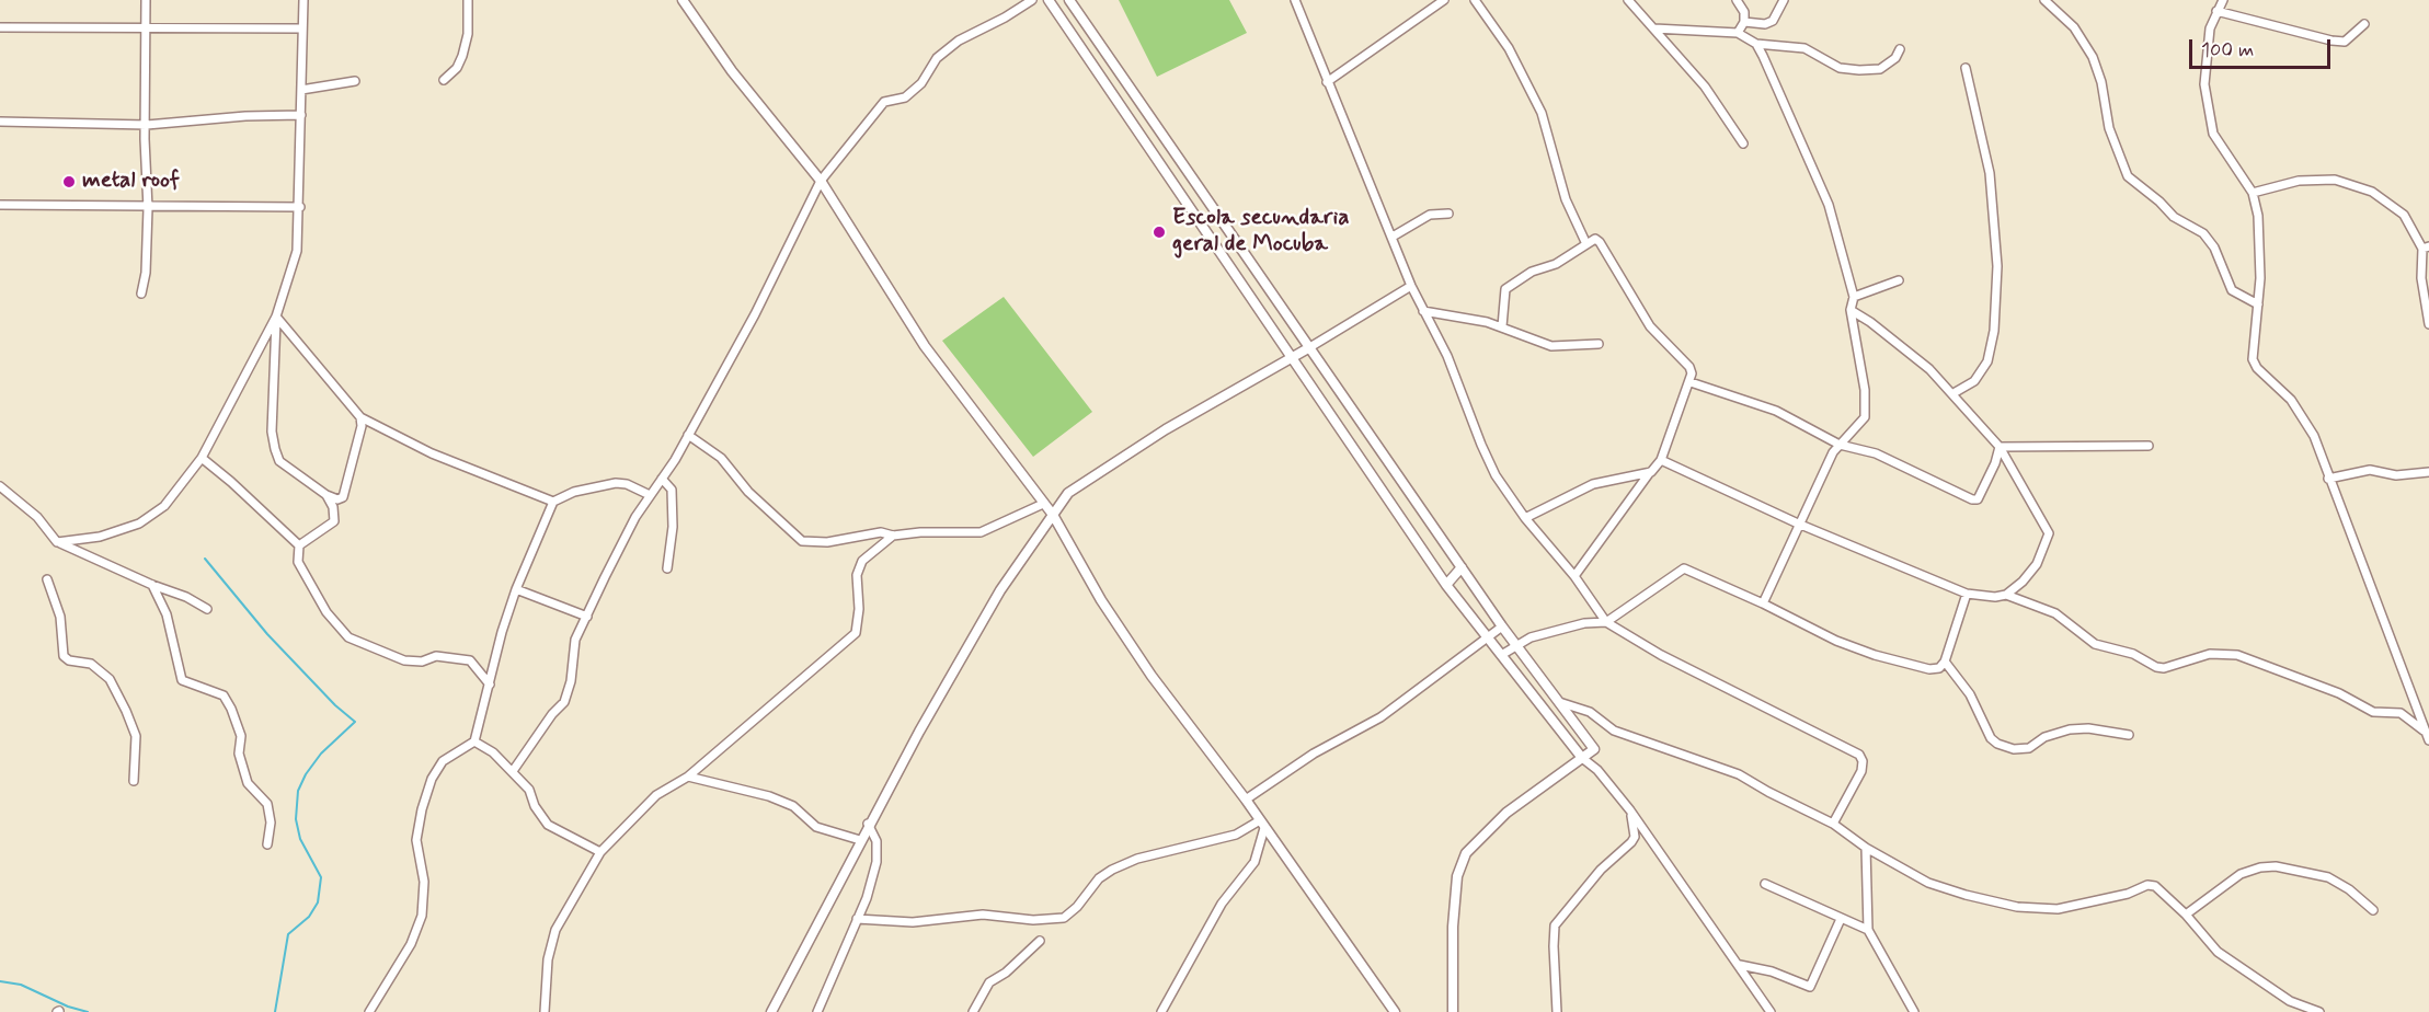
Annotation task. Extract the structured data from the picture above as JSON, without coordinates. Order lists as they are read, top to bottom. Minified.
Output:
{"places":["metal roof","Escola secundaria geral de Mocuba"],"scale_bar":"100 m"}
